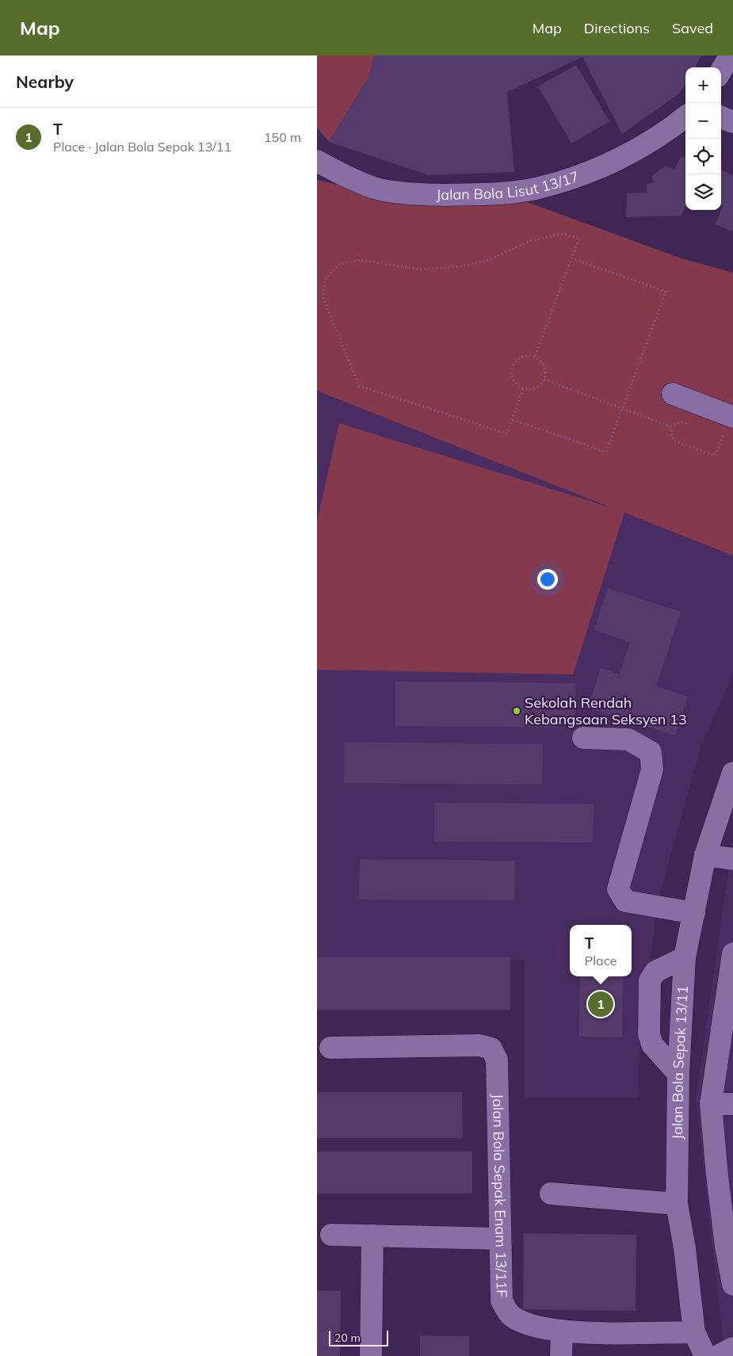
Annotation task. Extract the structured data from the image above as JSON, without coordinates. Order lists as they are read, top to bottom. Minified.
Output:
{"streets":{"street":["Jalan Bola Lisut 13/17","Jalan Bola Sepak 13/11","Jalan Bola Sepak Enam 13/11F"]},"crossings":[["Jalan Bola Sepak 13/11","Jalan Bola Sepak Enam 13/11F"]],"places":["Sekolah Rendah Kebangsaan Seksyen 13"],"scale_bar":"20 m","page":{"header":"Map","nav":["Map","Directions","Saved"],"heading":"Nearby","map_buttons":["+","−"],"list":[{"mark":"1","name":"T","note":"Place · Jalan Bola Sepak 13/11","value":"150 m"}],"popup":["T","Place"],"pins":"1","scale":"20 m"}}
